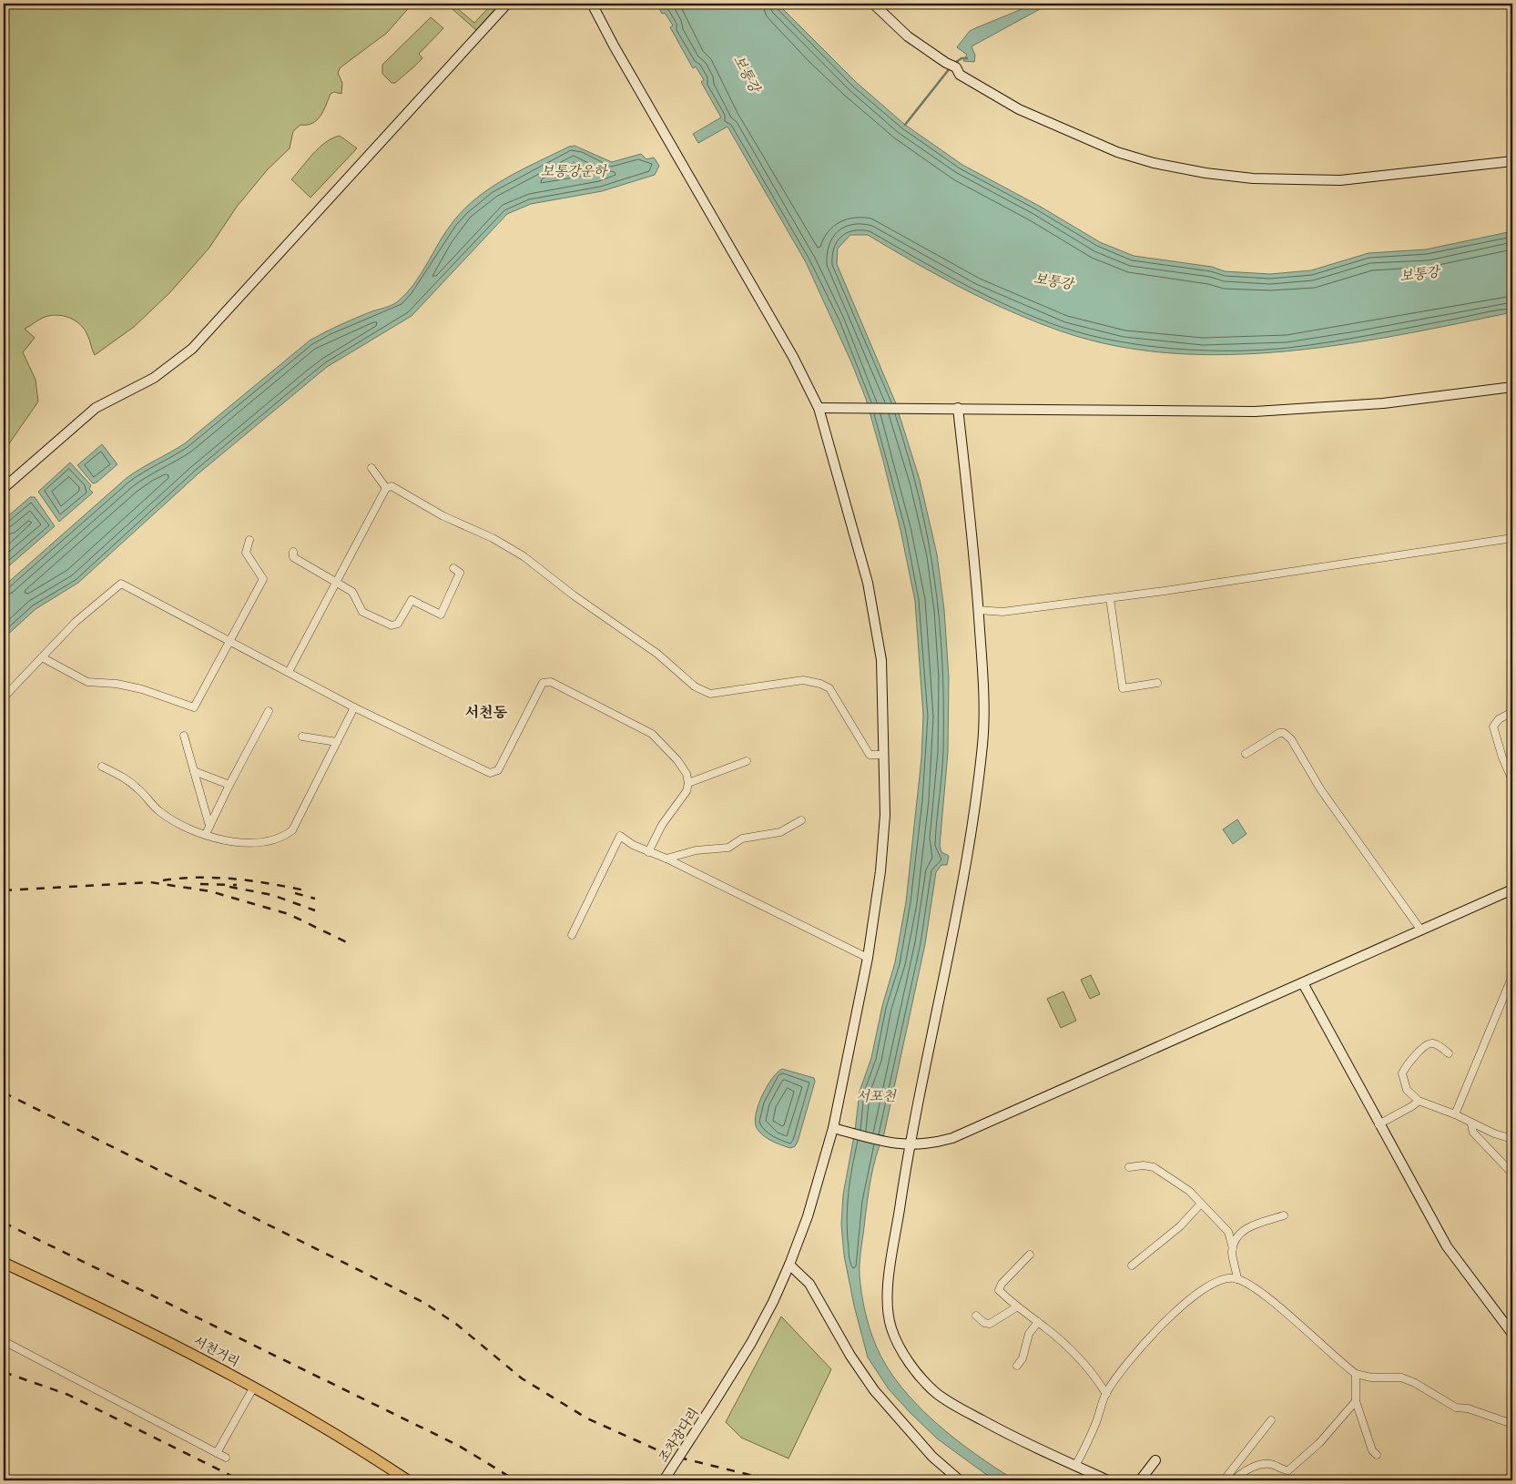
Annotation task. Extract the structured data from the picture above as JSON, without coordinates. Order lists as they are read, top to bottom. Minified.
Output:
{"streets":{"main road":["서천거리"],"street":["조차장다리"]},"districts":["서천동"],"water":["보통강","보통강운하","서포천"]}
